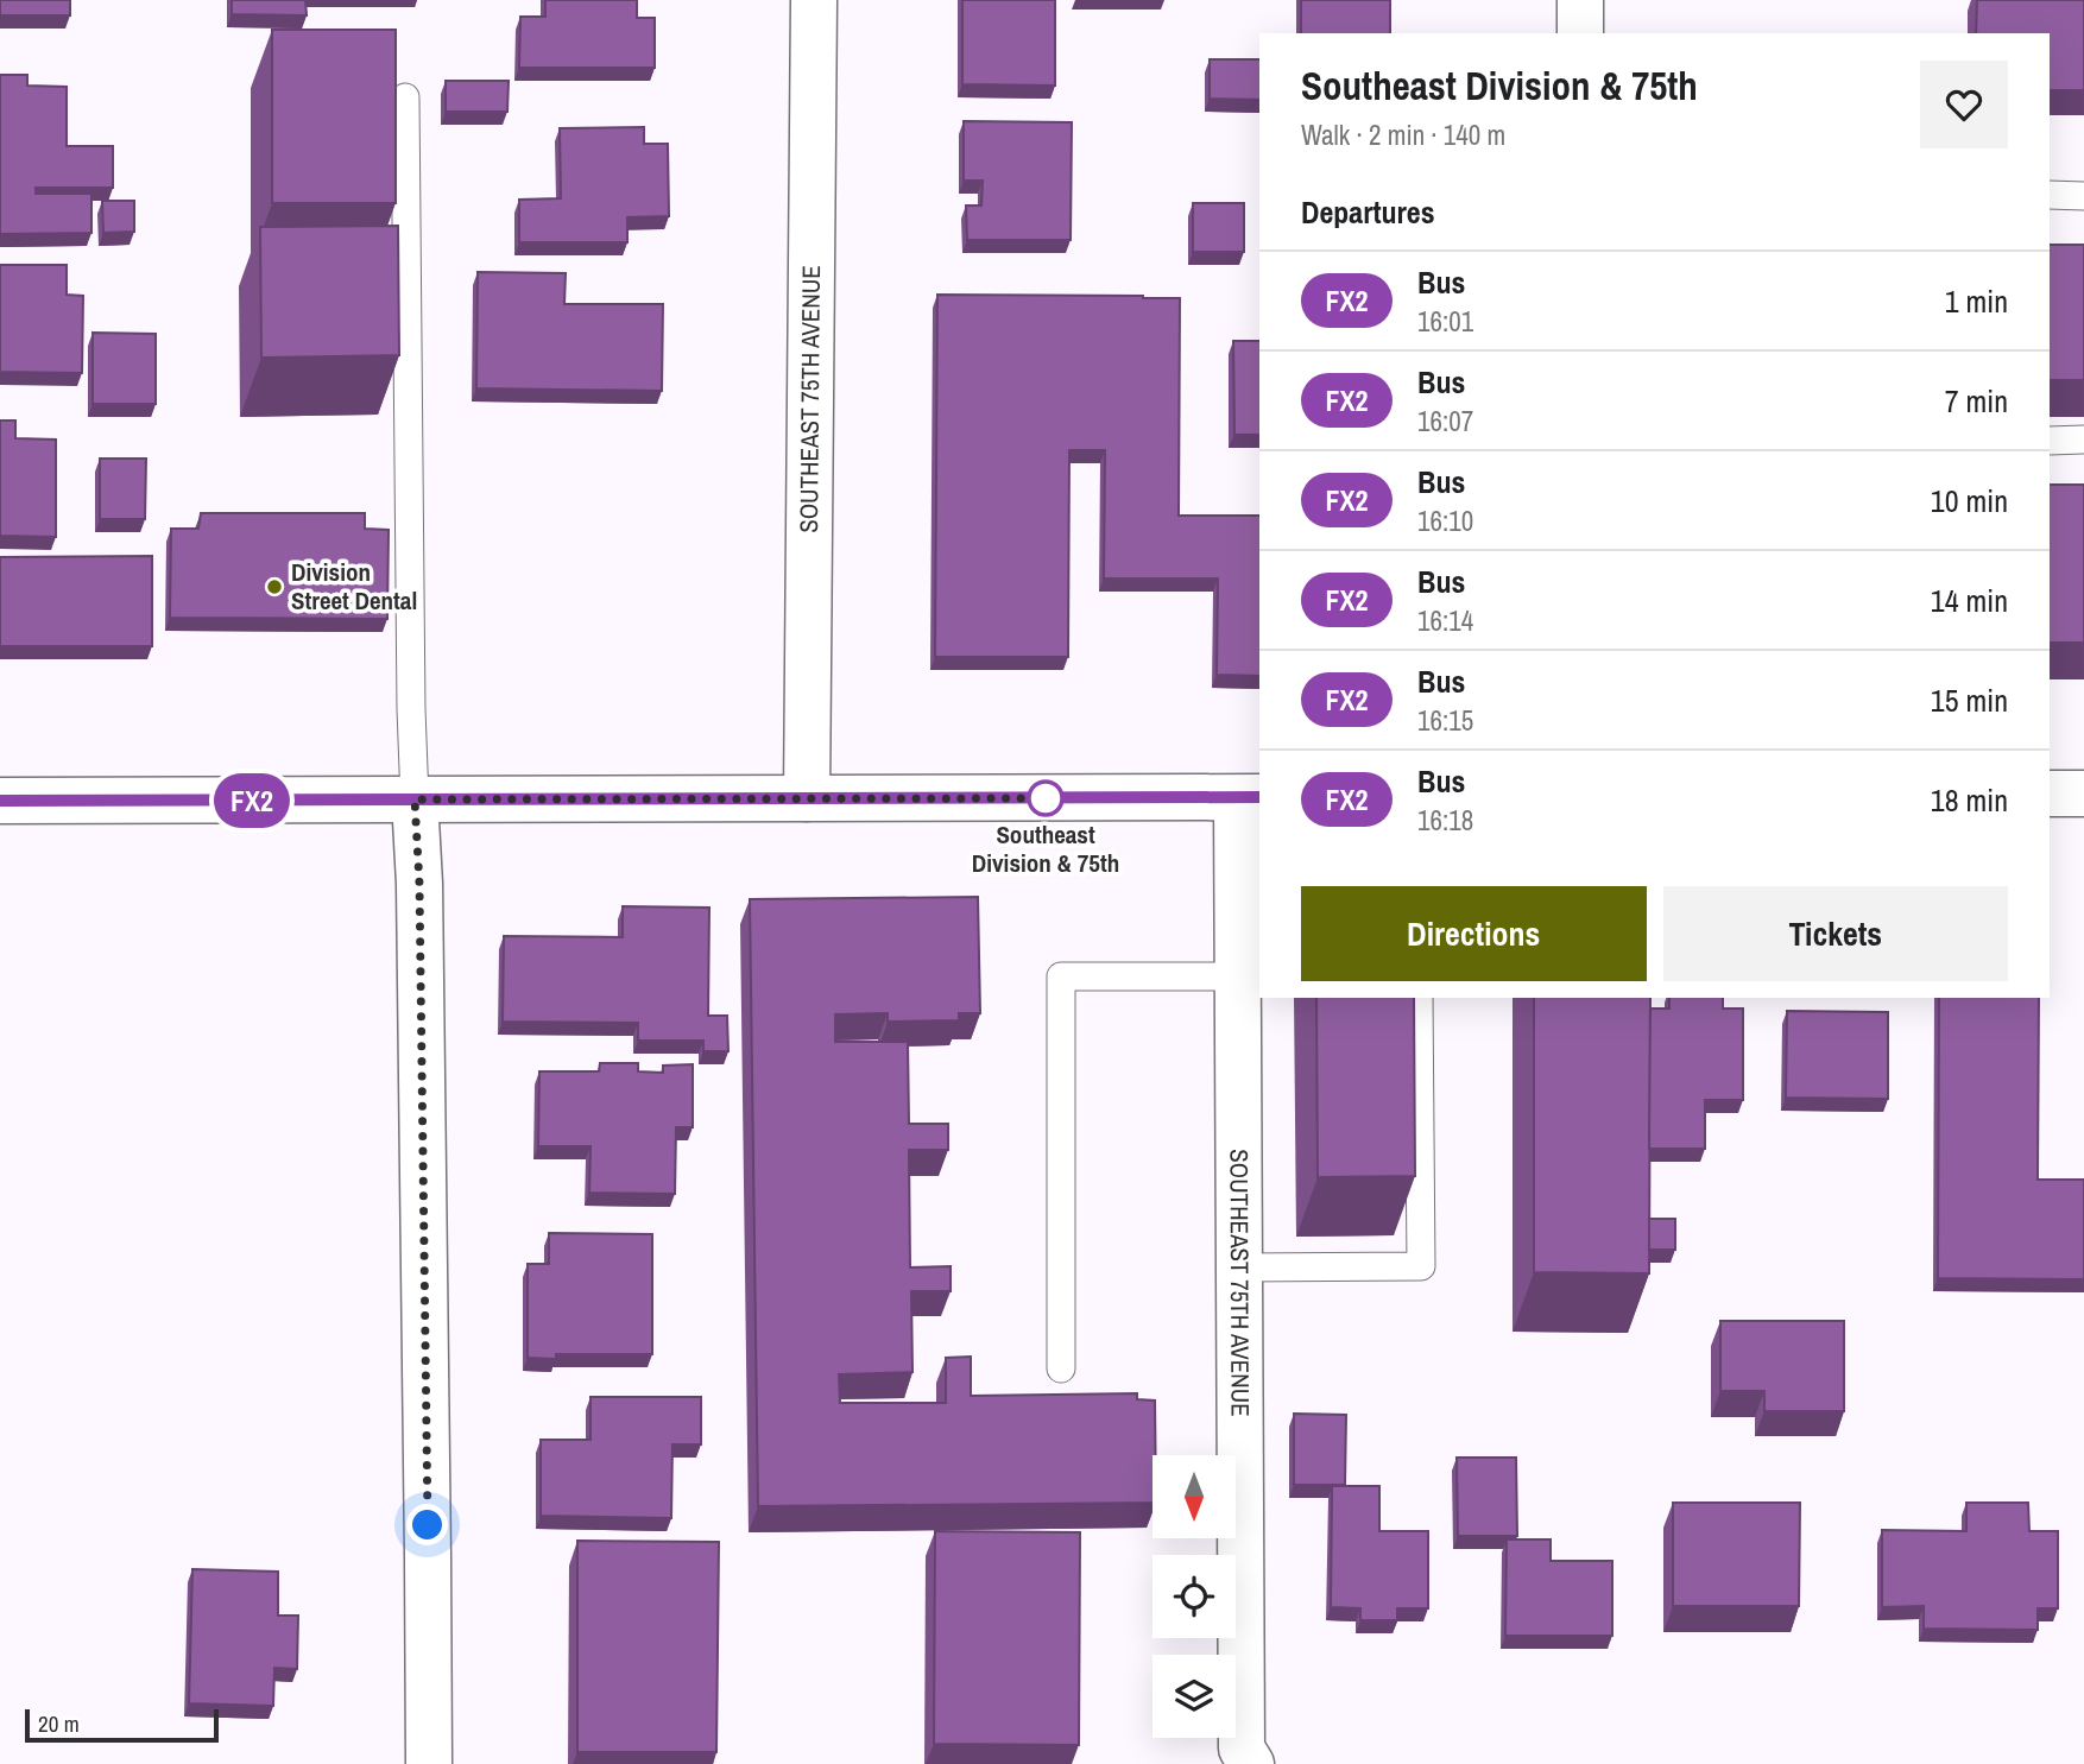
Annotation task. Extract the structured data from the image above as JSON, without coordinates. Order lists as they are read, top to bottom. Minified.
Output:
{"streets":{"street":["SOUTHEAST 75TH AVENUE"]},"places":["Division Street Dental","Southeast Division & 75th"],"lines":["bus line FX2"],"scale_bar":"20 m","north":"bottom","page":{"on_map":"FX2","heading":[["Southeast Division & 75th","Walk · 2 min · 140 m"],"Departures"],"list":[{"mark":"FX2","name":"Bus","note":"16:01","value":"1 min"},{"mark":"FX2","name":"Bus","note":"16:07","value":"7 min"},{"mark":"FX2","name":"Bus","note":"16:10","value":"10 min"},{"mark":"FX2","name":"Bus","note":"16:14","value":"14 min"},{"mark":"FX2","name":"Bus","note":"16:15","value":"15 min"},{"mark":"FX2","name":"Bus","note":"16:18","value":"18 min"}],"buttons":["Directions","Tickets"],"scale":"20 m"}}
